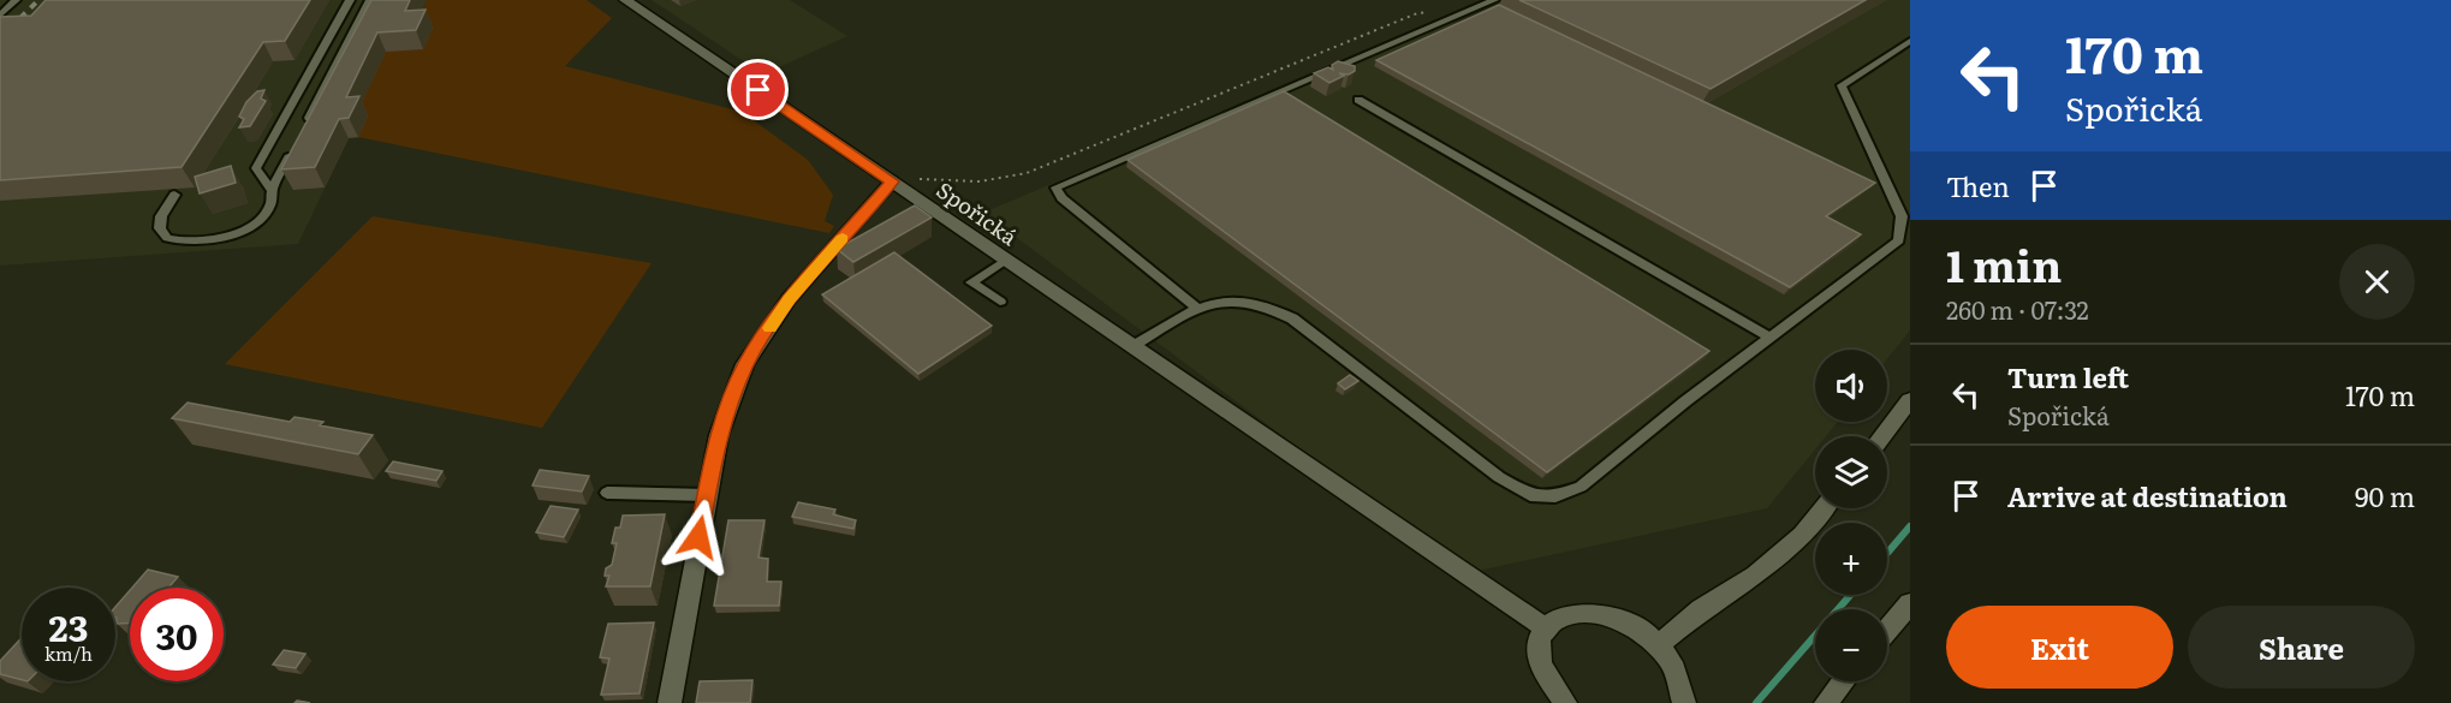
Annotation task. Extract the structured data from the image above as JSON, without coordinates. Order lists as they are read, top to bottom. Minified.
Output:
{"streets":{"street":["Spořická"]},"page":{"turn":["170 m","Spořická"],"then":"Then","heading":["1 min","260 m · 07:32"],"list":[{"name":"Turn left","note":"Spořická","value":"170 m"},{"name":"Arrive at destination","value":"90 m"}],"map_buttons":["+","−"],"speed":"23 km/h","limit":"30","buttons":["Exit","Share"]}}
